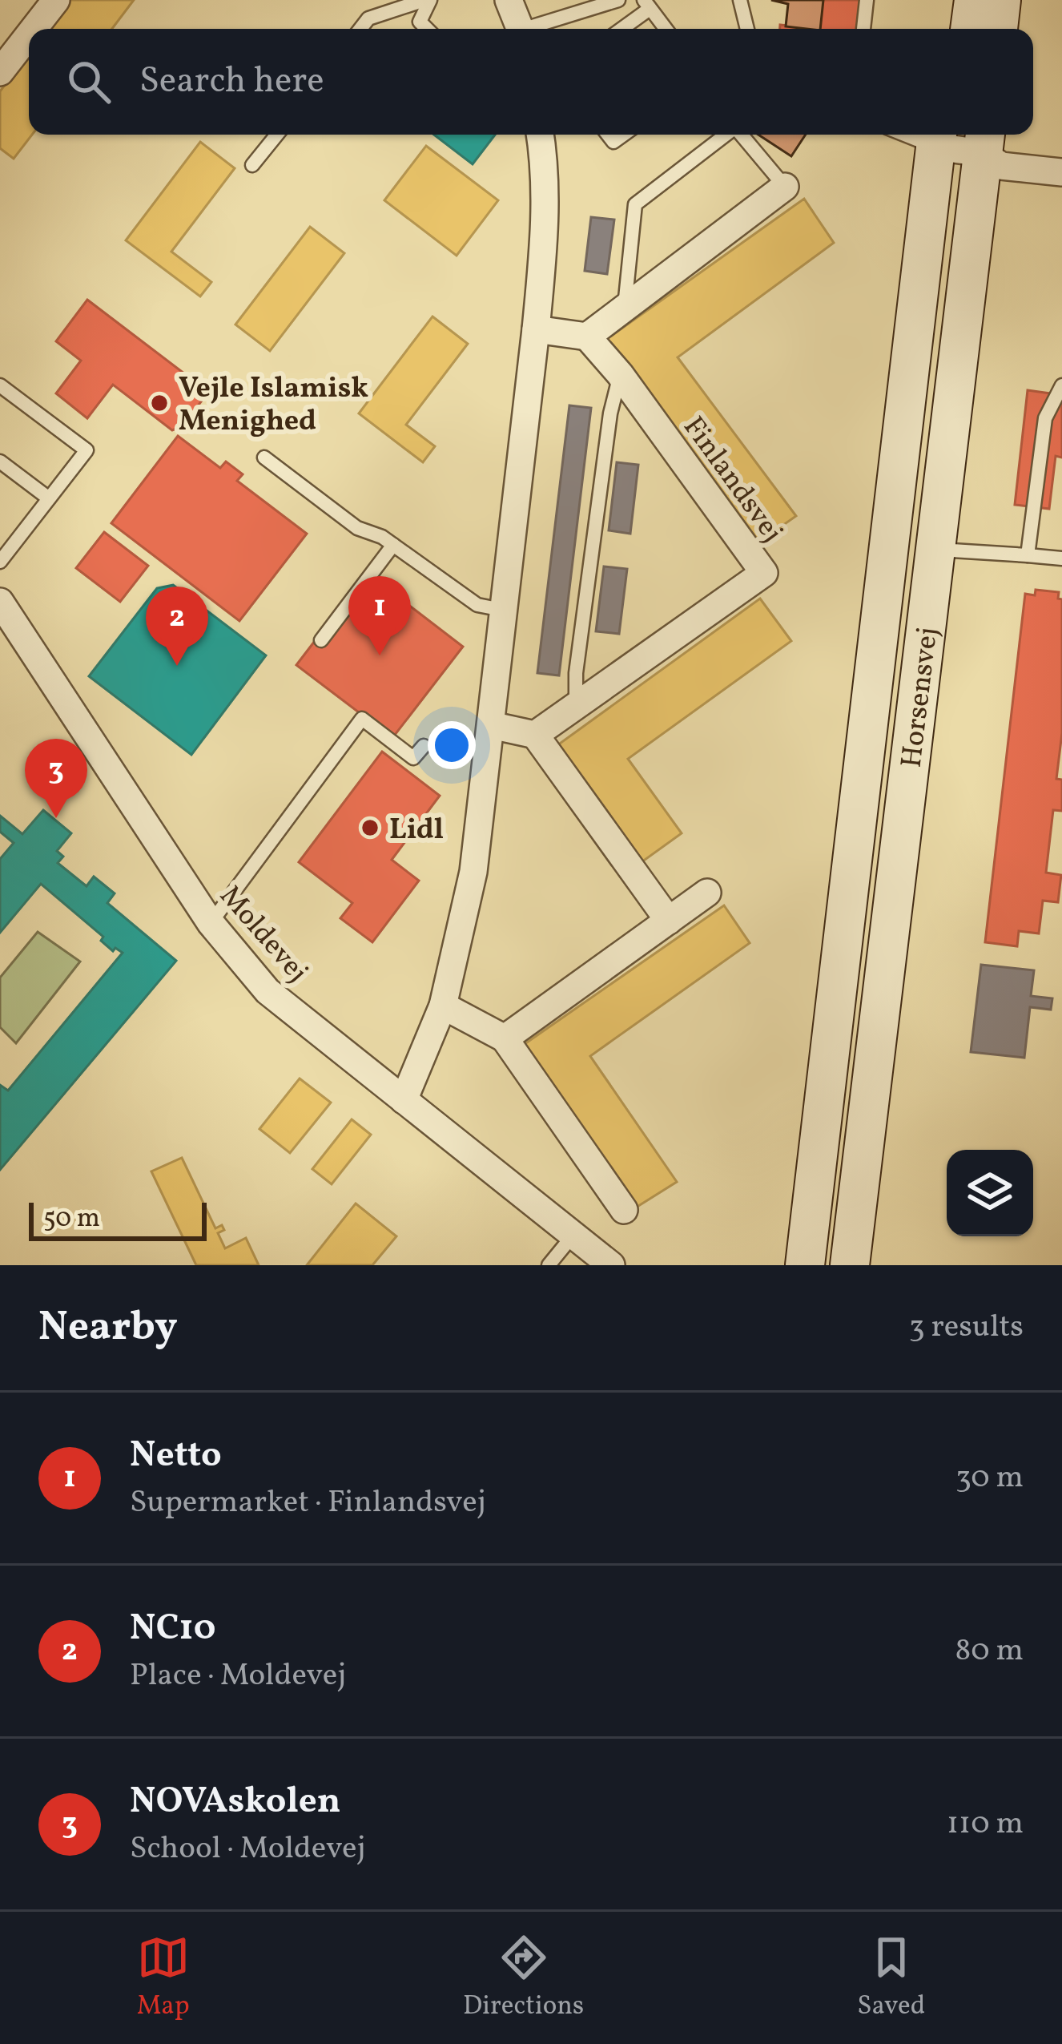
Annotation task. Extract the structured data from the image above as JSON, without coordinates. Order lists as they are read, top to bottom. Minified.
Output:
{"streets":{"main road":["Horsensvej"],"street":["Finlandsvej","Moldevej"]},"places":["Vejle Islamisk Menighed","Lidl"],"scale_bar":"50 m","page":{"search":"Search here","pins":["1","2","3"],"scale":"50 m","heading":["Nearby","3 results"],"list":[{"mark":"1","name":"Netto","note":"Supermarket · Finlandsvej","value":"30 m"},{"mark":"2","name":"NC10","note":"Place · Moldevej","value":"80 m"},{"mark":"3","name":"NOVAskolen","note":"School · Moldevej","value":"110 m"}],"nav":["Map","Directions","Saved"]}}
